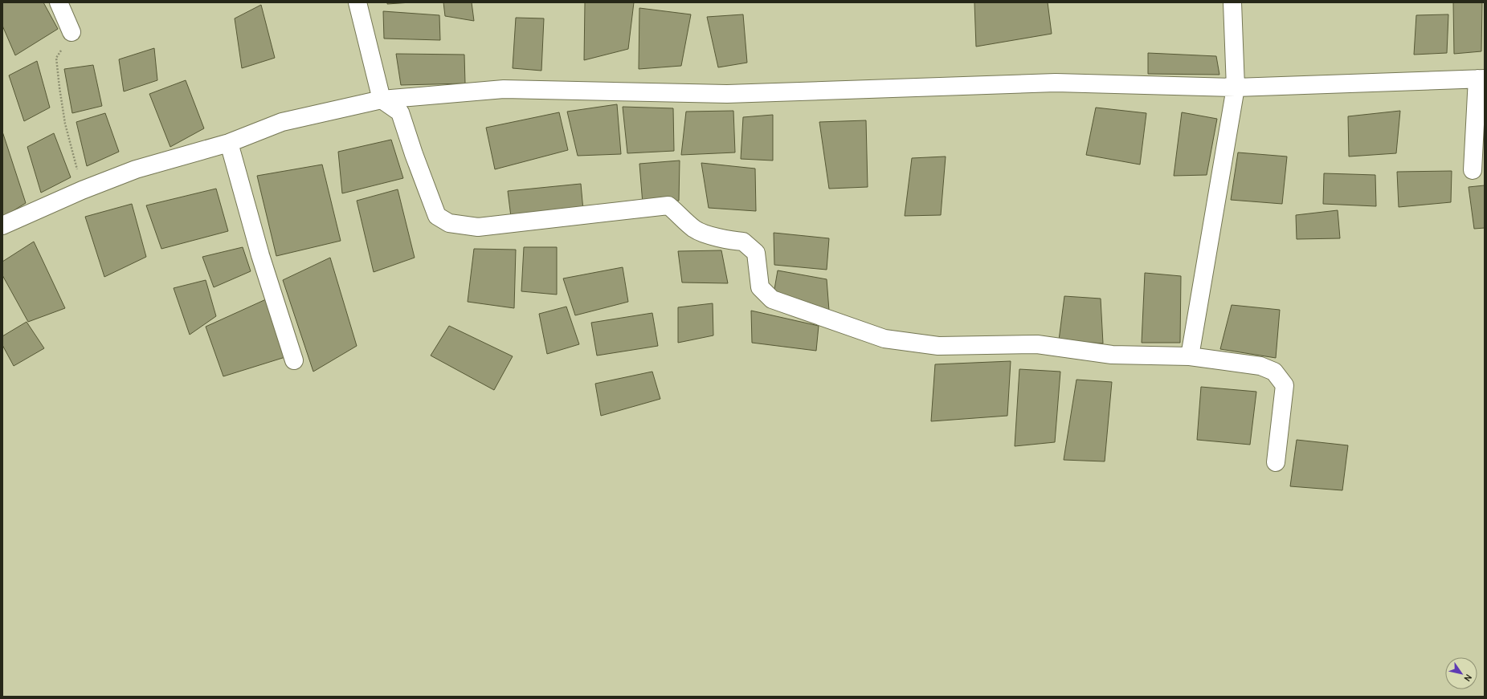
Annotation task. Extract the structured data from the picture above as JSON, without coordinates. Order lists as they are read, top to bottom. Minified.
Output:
{"north":"bottom right"}
